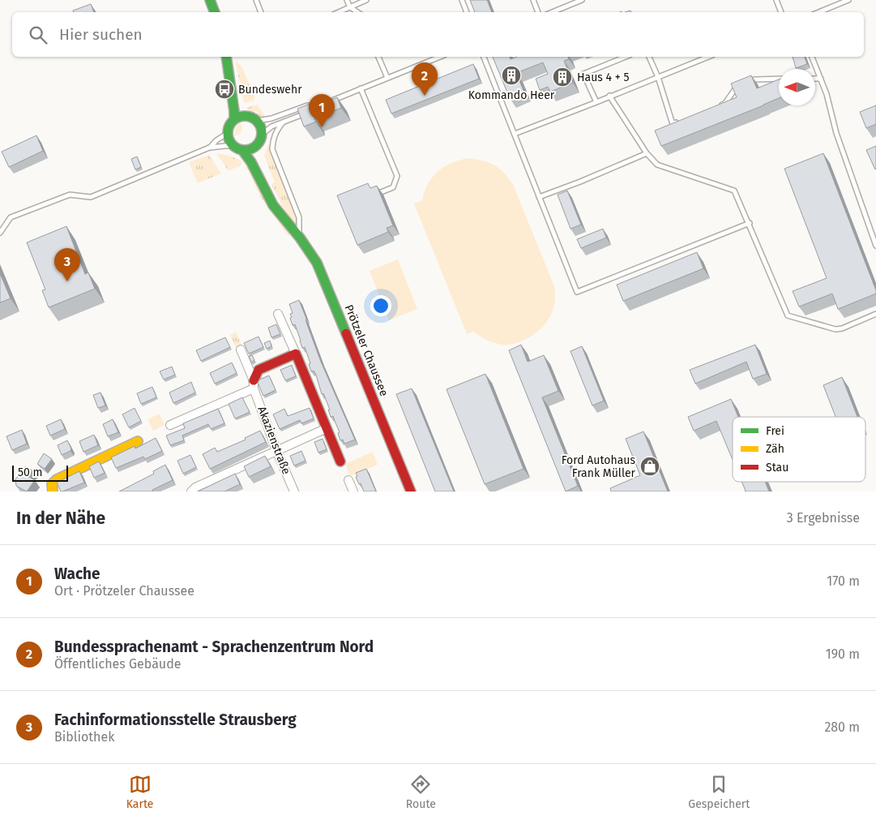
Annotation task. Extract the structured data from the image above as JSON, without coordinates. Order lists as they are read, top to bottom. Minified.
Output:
{"streets":{"main road":["Prötzeler Chaussee"],"street":["Akazienstraße"]},"places":{"building":["Kommando Heer","Haus 4 + 5"],"bus stop":["Bundeswehr"],"shop":["Ford Autohaus Frank Müller"]},"legend":["Frei","Zäh","Stau"],"scale_bar":"50 m","north":"left","page":{"search":"Hier suchen","pins":["2","1","3"],"scale":"50 m","heading":["In der Nähe","3 Ergebnisse"],"list":[{"mark":"1","name":"Wache","note":"Ort · Prötzeler Chaussee","value":"170 m"},{"mark":"2","name":"Bundessprachenamt - Sprachenzentrum Nord","note":"Öffentliches Gebäude","value":"190 m"},{"mark":"3","name":"Fachinformationsstelle Strausberg","note":"Bibliothek","value":"280 m"}],"nav":["Karte","Route","Gespeichert"]}}
